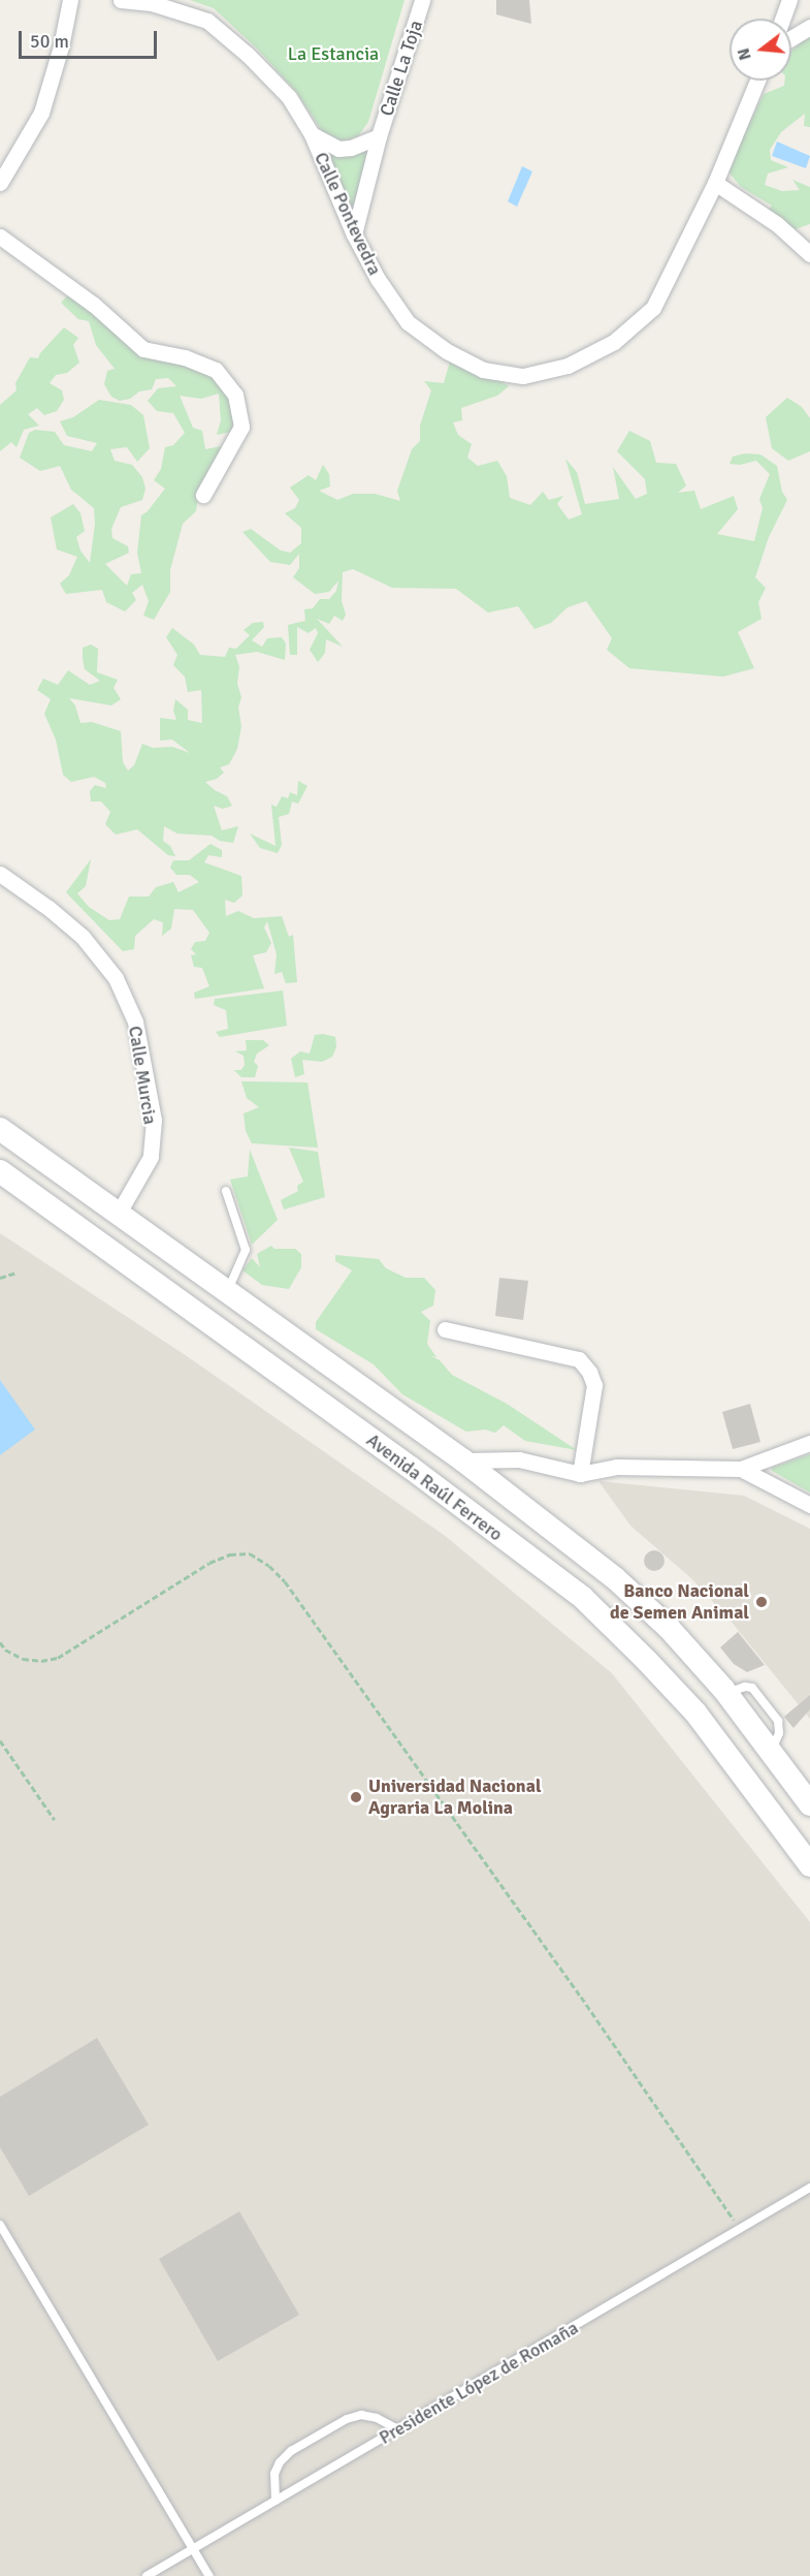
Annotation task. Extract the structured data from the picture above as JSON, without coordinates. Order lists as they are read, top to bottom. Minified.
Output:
{"streets":{"main road":["Avenida Raúl Ferrero"],"street":["Calle La Toja","Calle Pontevedra","Calle Murcia"],"lane":["Presidente López de Romaña"]},"crossings":[["Calle La Toja","Calle Pontevedra"],["Calle Murcia","Avenida Raúl Ferrero"]],"parks":["La Estancia"],"places":["Banco Nacional de Semen Animal","Universidad Nacional Agraria La Molina"],"scale_bar":"50 m","north":"left"}
